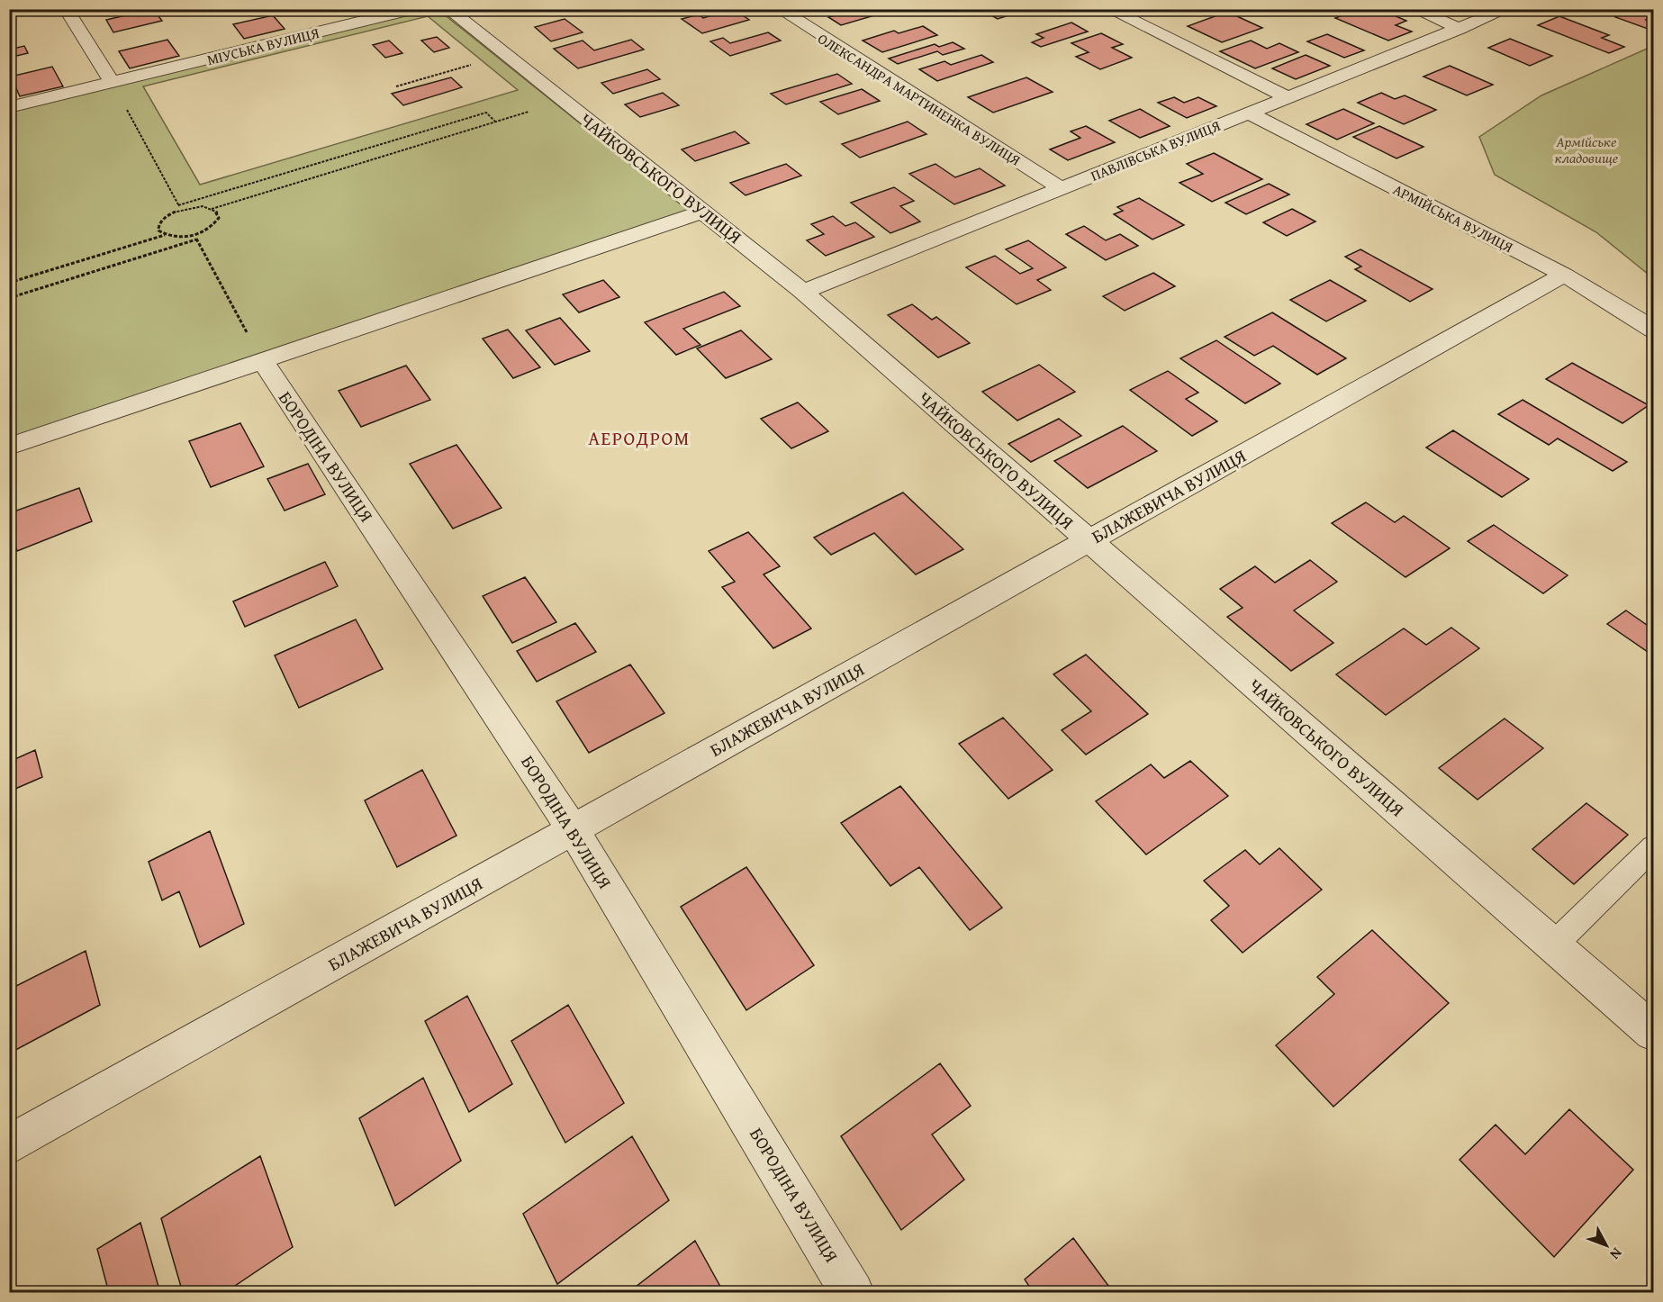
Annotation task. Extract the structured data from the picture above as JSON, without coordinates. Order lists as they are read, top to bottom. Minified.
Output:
{"streets":{"street":["МІУСЬКА ВУЛИЦЯ","ОЛЕКСАНДРА МАРТИНЕНКА ВУЛИЦЯ","ПАВЛІВСЬКА ВУЛИЦЯ","ЧАЙКОВСЬКОГО ВУЛИЦЯ","АРМІЙСЬКА ВУЛИЦЯ","БОРОДІНА ВУЛИЦЯ","БЛАЖЕВИЧА ВУЛИЦЯ"]},"crossings":[["ОЛЕКСАНДРА МАРТИНЕНКА ВУЛИЦЯ","ПАВЛІВСЬКА ВУЛИЦЯ"],["ПАВЛІВСЬКА ВУЛИЦЯ","ЧАЙКОВСЬКОГО ВУЛИЦЯ"],["ПАВЛІВСЬКА ВУЛИЦЯ","АРМІЙСЬКА ВУЛИЦЯ"],["ЧАЙКОВСЬКОГО ВУЛИЦЯ","БЛАЖЕВИЧА ВУЛИЦЯ"],["АРМІЙСЬКА ВУЛИЦЯ","БЛАЖЕВИЧА ВУЛИЦЯ"],["БОРОДІНА ВУЛИЦЯ","БЛАЖЕВИЧА ВУЛИЦЯ"]],"districts":["АЕРОДРОМ"],"parks":["Армійське кладовище"],"north":"bottom right"}
